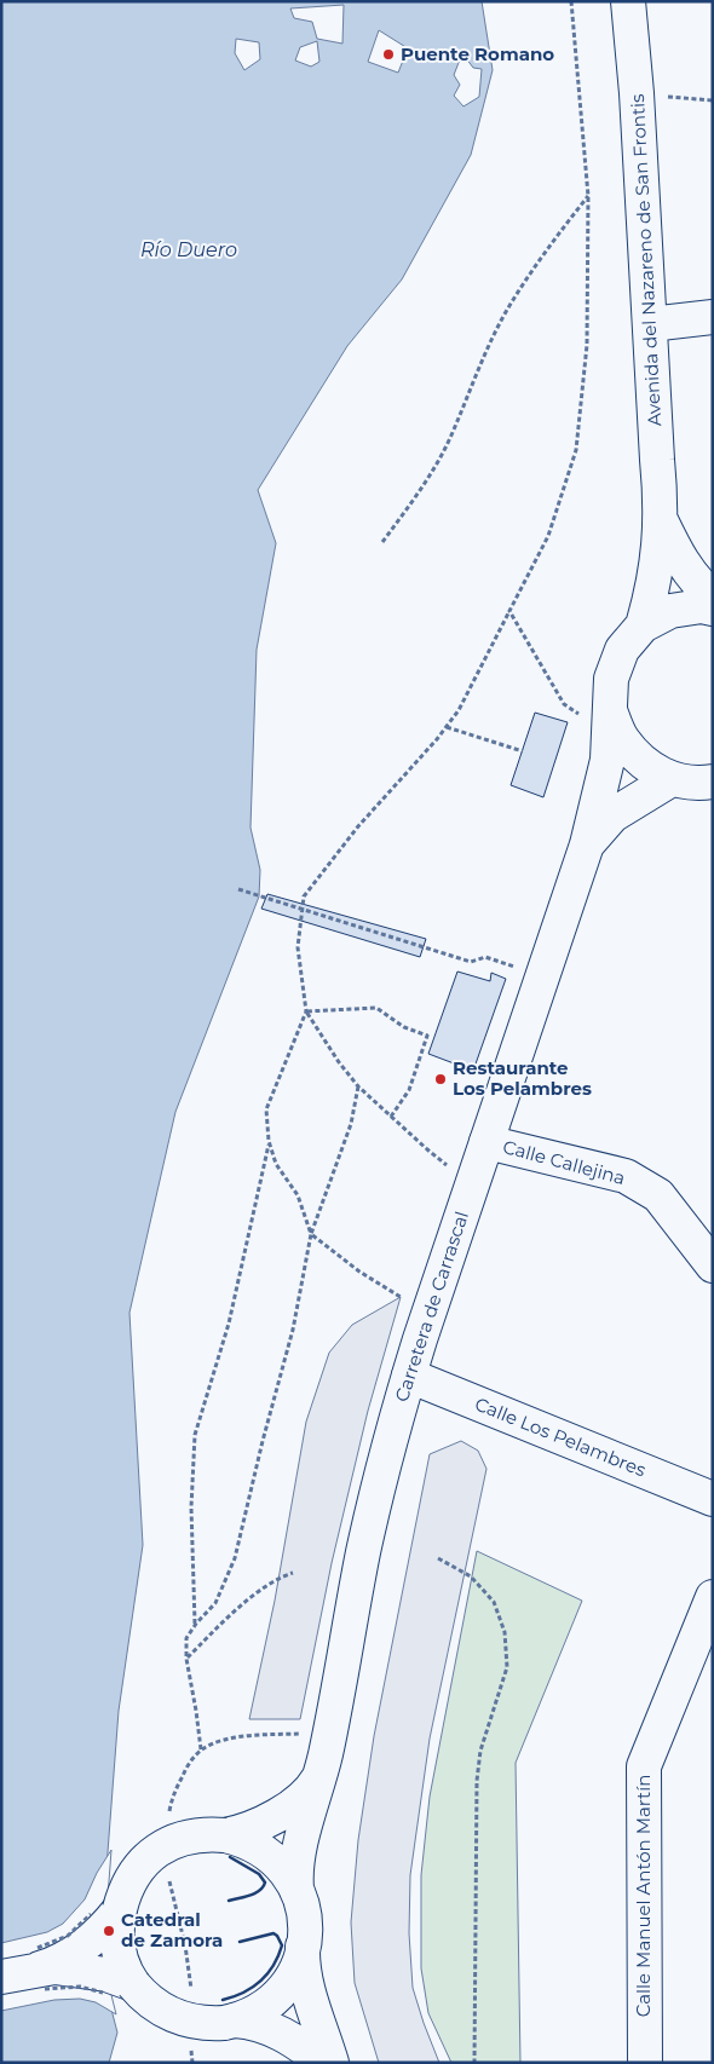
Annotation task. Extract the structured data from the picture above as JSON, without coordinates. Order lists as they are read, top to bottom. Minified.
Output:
{"streets":{"main road":["Avenida del Nazareno de San Frontis","Calle Callejina","Carretera de Carrascal","Calle Los Pelambres","Calle Manuel Antón Martín"]},"crossings":[["Avenida del Nazareno de San Frontis","Carretera de Carrascal"],["Calle Callejina","Carretera de Carrascal"],["Carretera de Carrascal","Calle Los Pelambres"]],"water":["Río Duero"],"places":["Puente Romano","Restaurante Los Pelambres","Catedral de Zamora"]}
